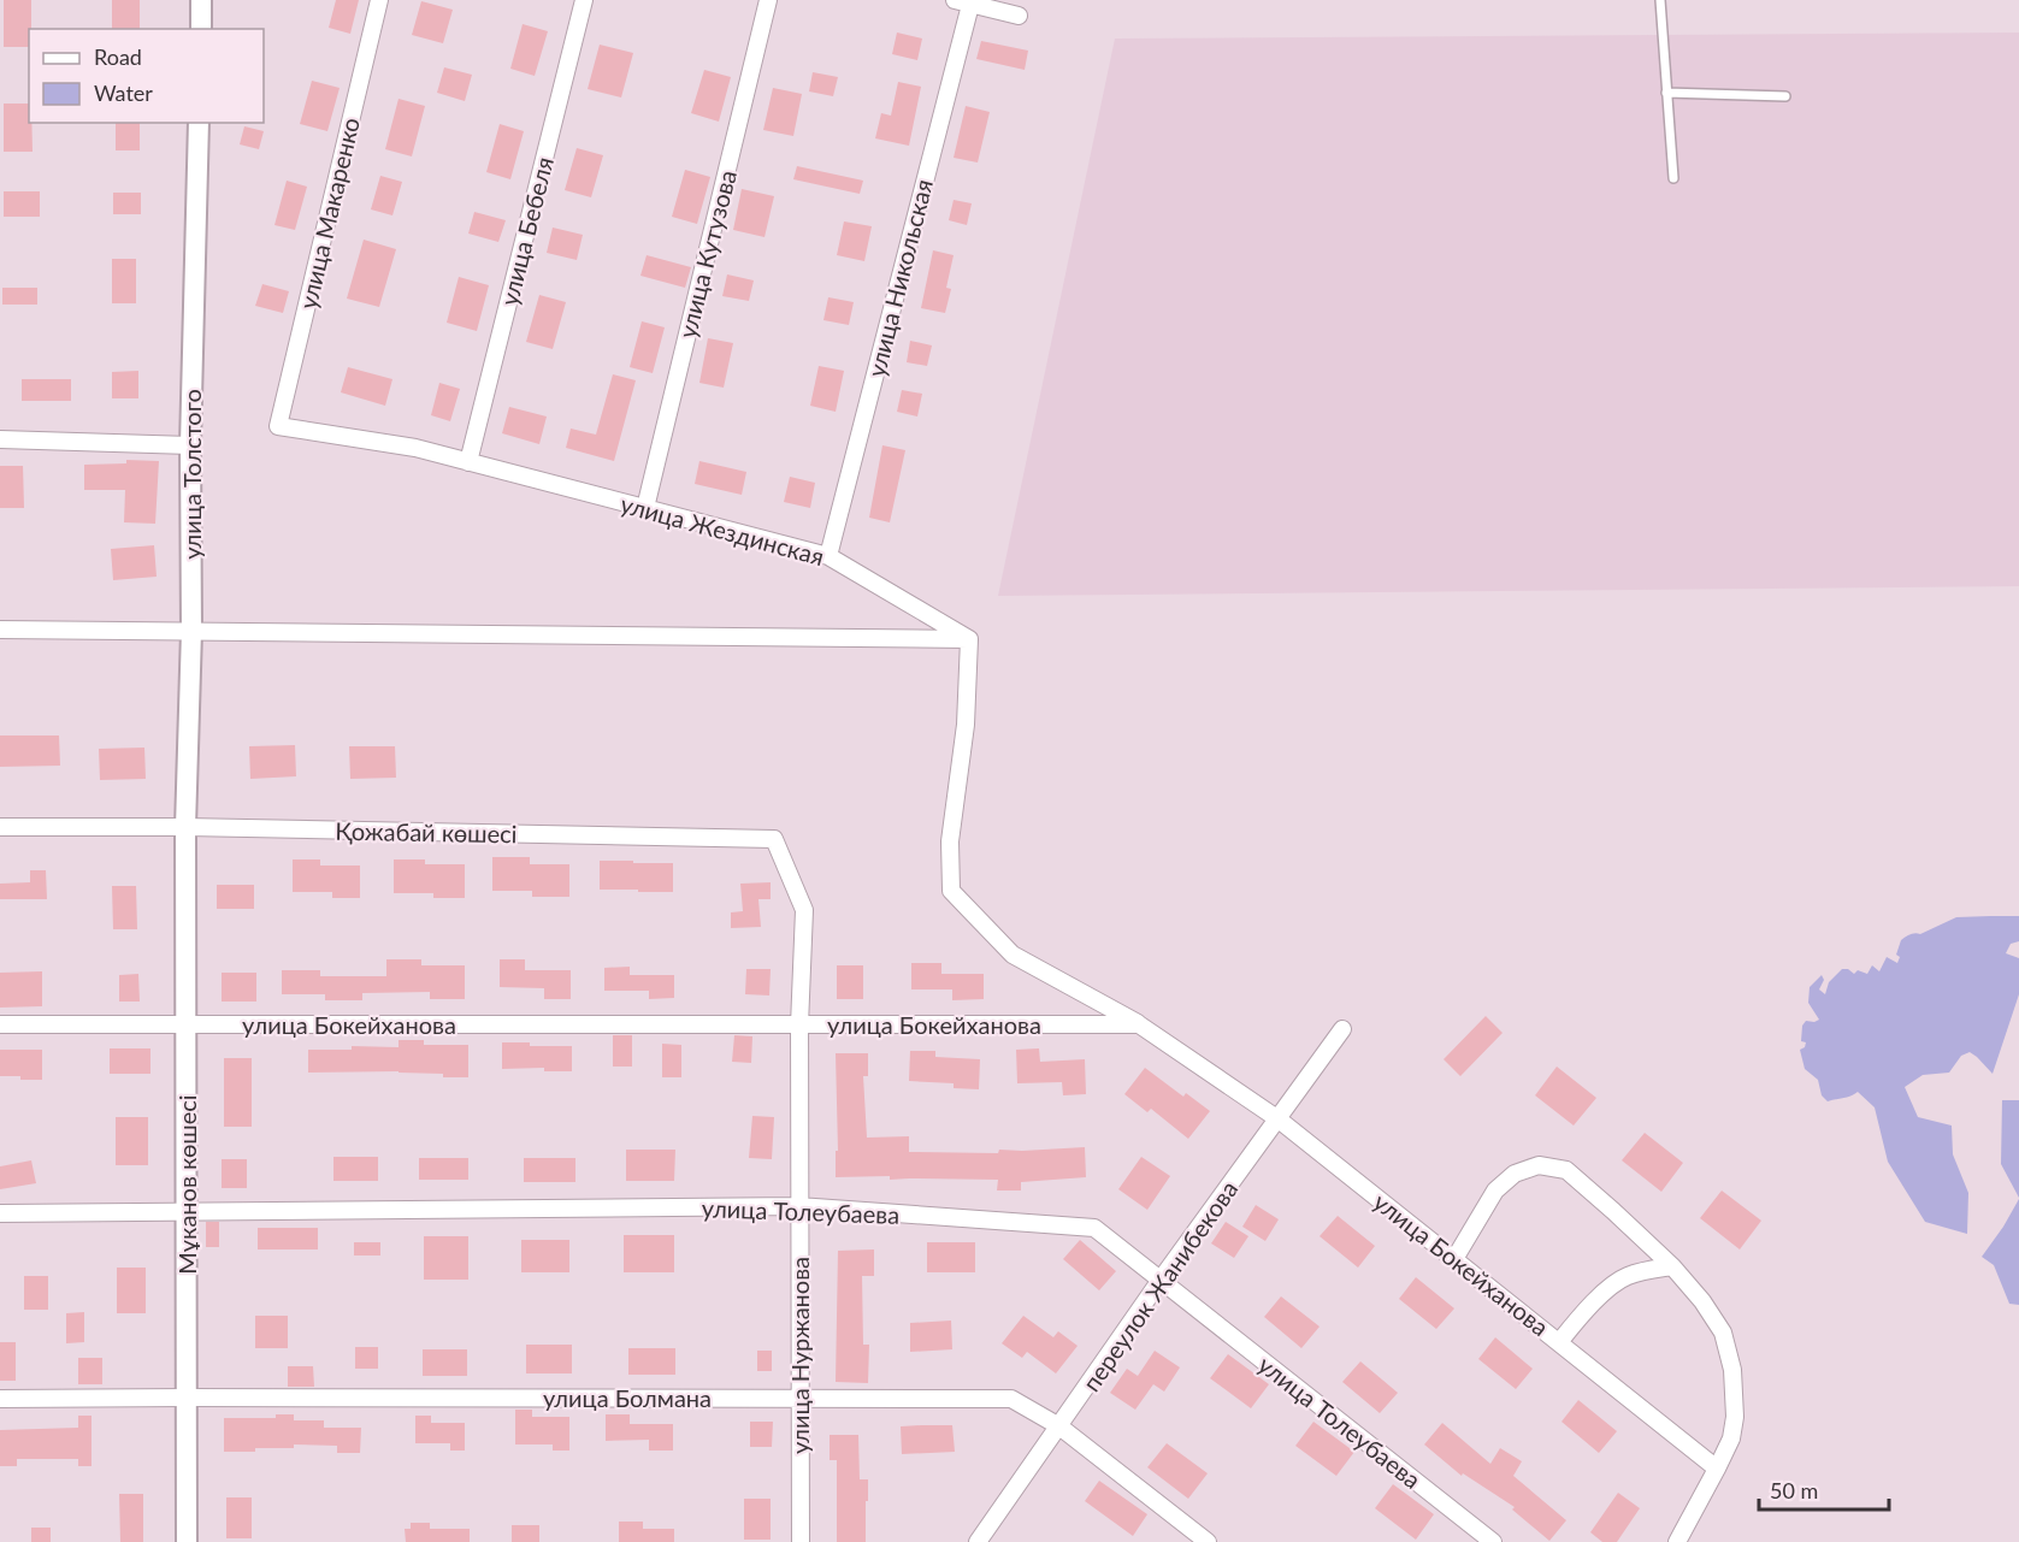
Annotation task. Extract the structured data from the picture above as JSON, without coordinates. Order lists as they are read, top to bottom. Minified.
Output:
{"streets":{"street":["улица Макаренко","улица Бебеля","улица Кутузова","улица Никольская","улица Толстого","улица Жездинская","Қожабай көшесі","улица Бокейханова","Мұканов көшесі","улица Толеубаева","переулок Жанибекова","улица Нуржанова","улица Болмана"]},"crossings":[["улица Макаренко","улица Жездинская"],["улица Бебеля","улица Жездинская"],["улица Кутузова","улица Жездинская"],["улица Никольская","улица Жездинская"],["улица Толстого","Қожабай көшесі"],["улица Толстого","Мұканов көшесі"],["Қожабай көшесі","Мұканов көшесі"],["Қожабай көшесі","улица Нуржанова"],["улица Бокейханова","Мұканов көшесі"],["улица Бокейханова","переулок Жанибекова"],["улица Бокейханова","улица Нуржанова"],["Мұканов көшесі","улица Толеубаева"],["Мұканов көшесі","улица Болмана"],["улица Толеубаева","переулок Жанибекова"],["улица Толеубаева","улица Нуржанова"],["переулок Жанибекова","улица Болмана"],["улица Нуржанова","улица Болмана"]],"legend":["Road","Water"],"scale_bar":"50 m"}
